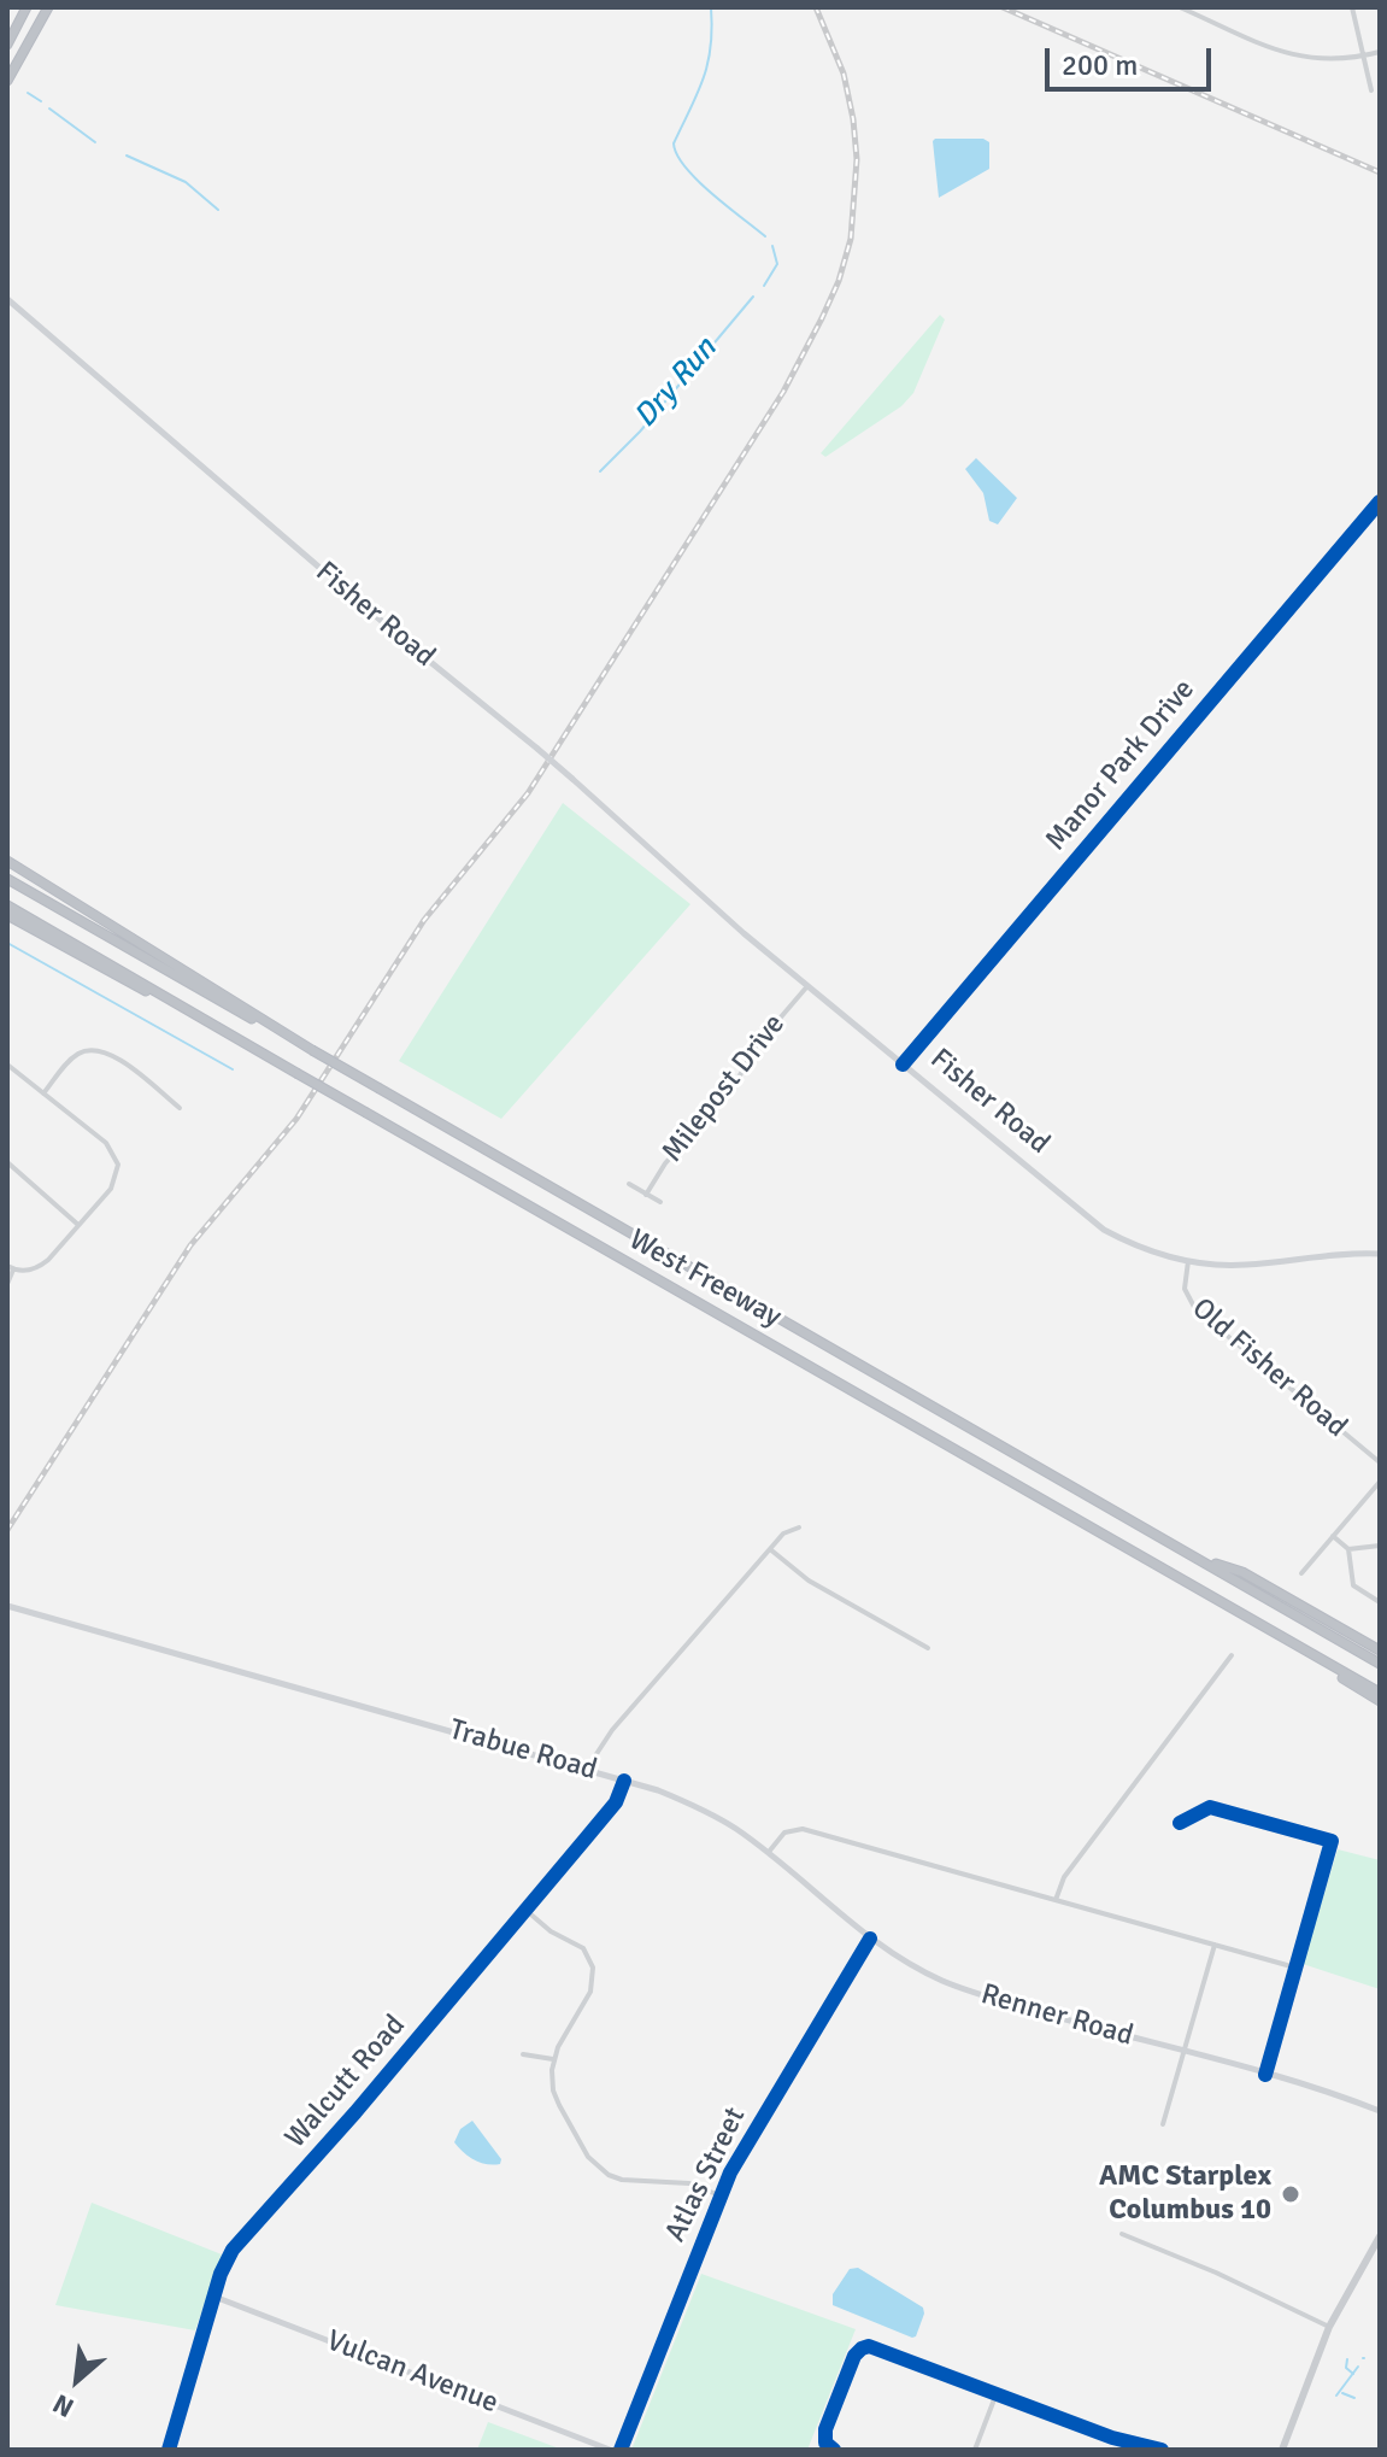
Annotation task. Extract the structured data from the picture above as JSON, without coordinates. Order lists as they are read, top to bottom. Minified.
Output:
{"streets":{"highway":["West Freeway"],"main road":["Fisher Road","Manor Park Drive","Trabue Road","Renner Road","Walcutt Road","Atlas Street","Vulcan Avenue"],"street":["Milepost Drive","Old Fisher Road"]},"crossings":[["Fisher Road","Manor Park Drive"],["Fisher Road","Milepost Drive"],["Fisher Road","Old Fisher Road"],["Trabue Road","Renner Road"],["Trabue Road","Walcutt Road"],["Renner Road","Atlas Street"],["Walcutt Road","Vulcan Avenue"]],"water":["Dry Run"],"places":["AMC Starplex Columbus 10"],"scale_bar":"200 m","north":"bottom left"}
